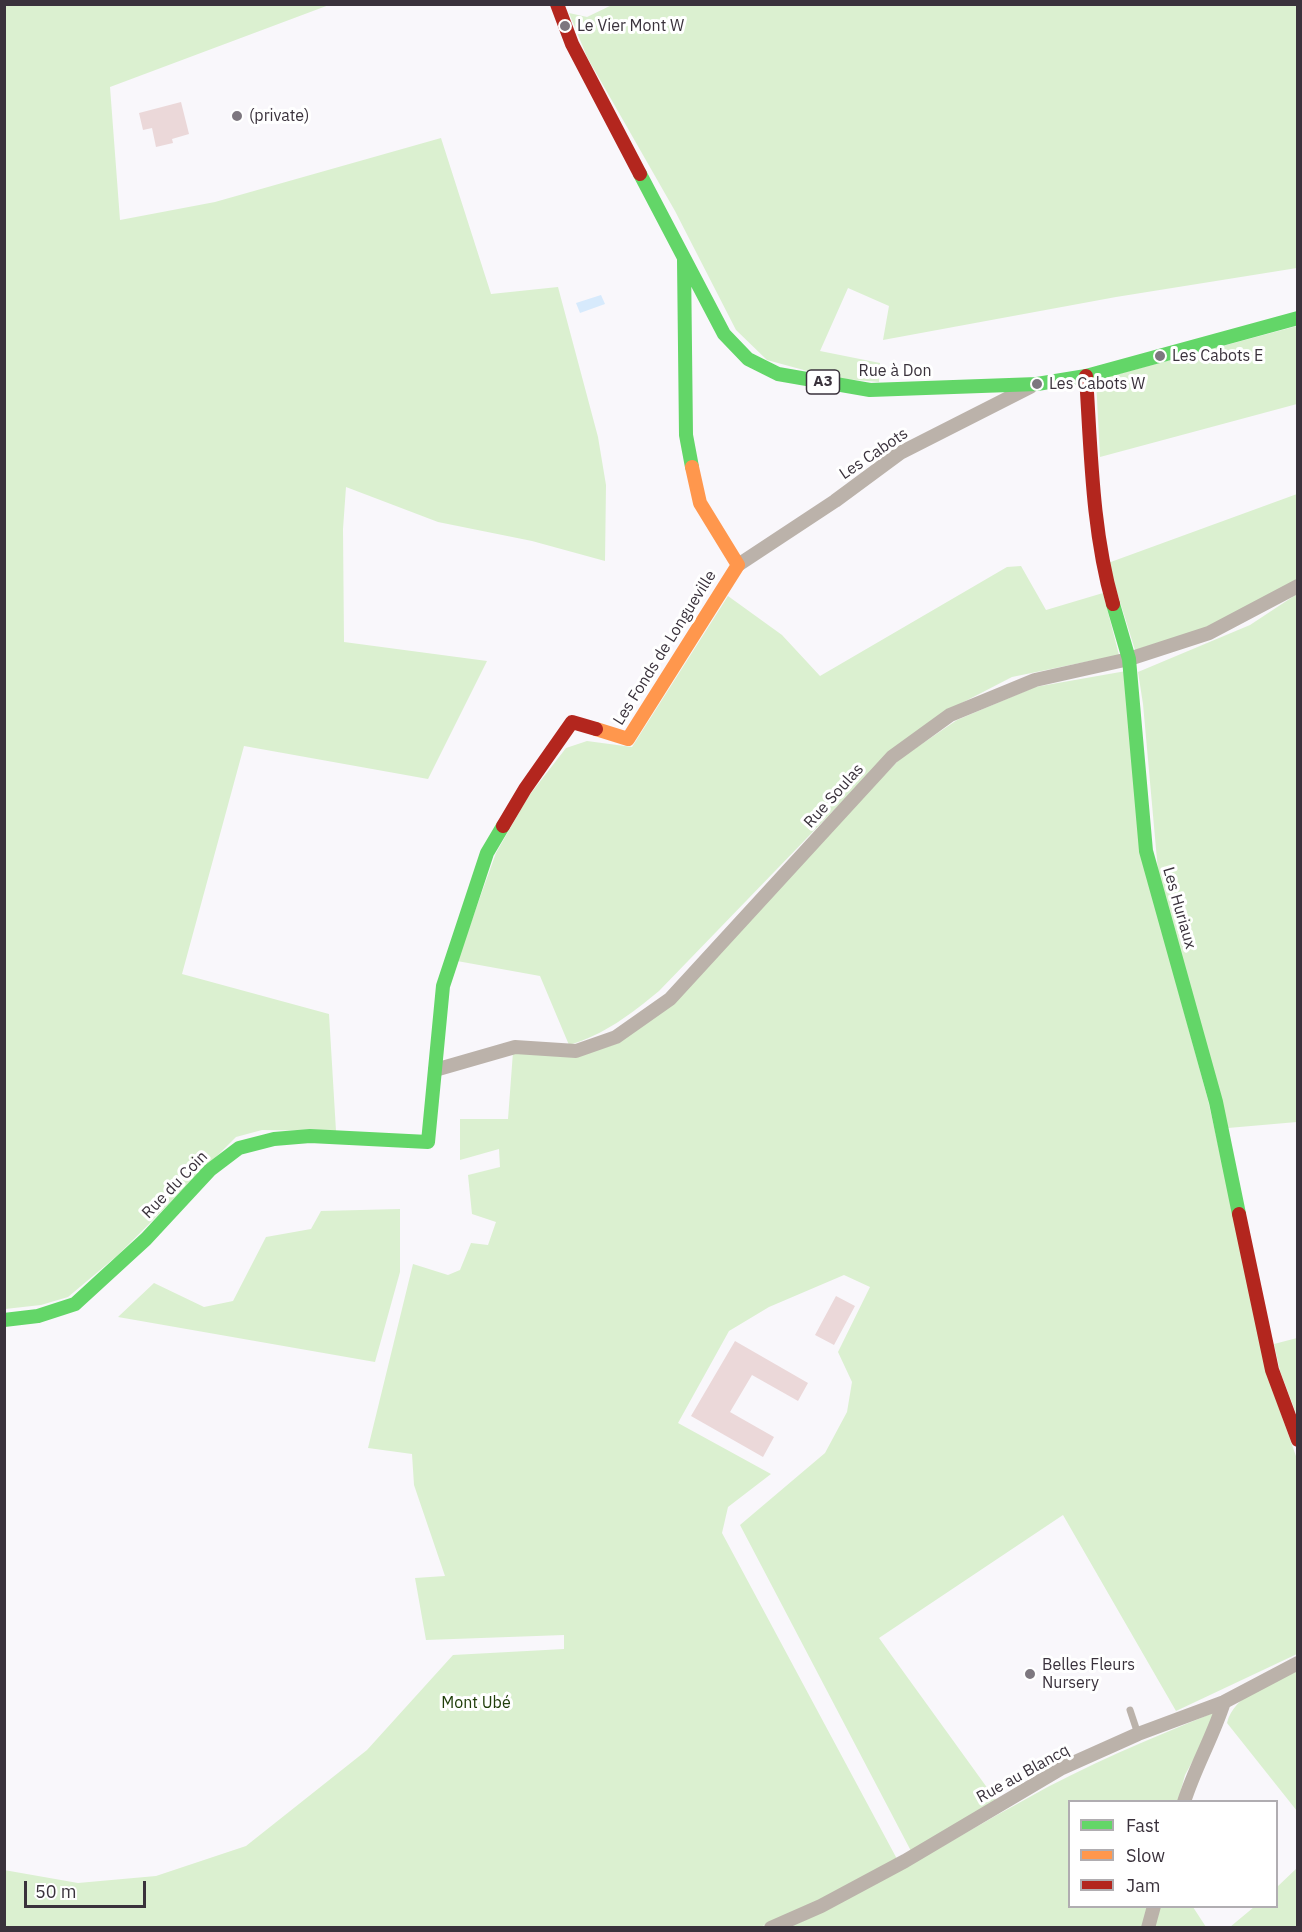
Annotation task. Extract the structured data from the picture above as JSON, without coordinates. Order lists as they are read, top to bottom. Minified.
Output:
{"streets":{"street":["Rue à Don","A3","Les Cabots","Les Fonds de Longueville","Rue Soulas","Les Huriaux","Rue du Coin","Rue au Blancq"]},"crossings":[["Rue à Don","Les Cabots"],["Rue à Don","Les Fonds de Longueville"],["Rue à Don","Les Huriaux"],["Les Cabots","Les Fonds de Longueville"],["Les Fonds de Longueville","Rue Soulas"],["Les Fonds de Longueville","Rue du Coin"],["Rue Soulas","Les Huriaux"],["Rue Soulas","Rue du Coin"]],"parks":["Mont Ubé"],"places":["Le Vier Mont W","(private)","Les Cabots E","Les Cabots W","Belles Fleurs Nursery"],"legend":["Fast","Slow","Jam"],"scale_bar":"50 m"}
